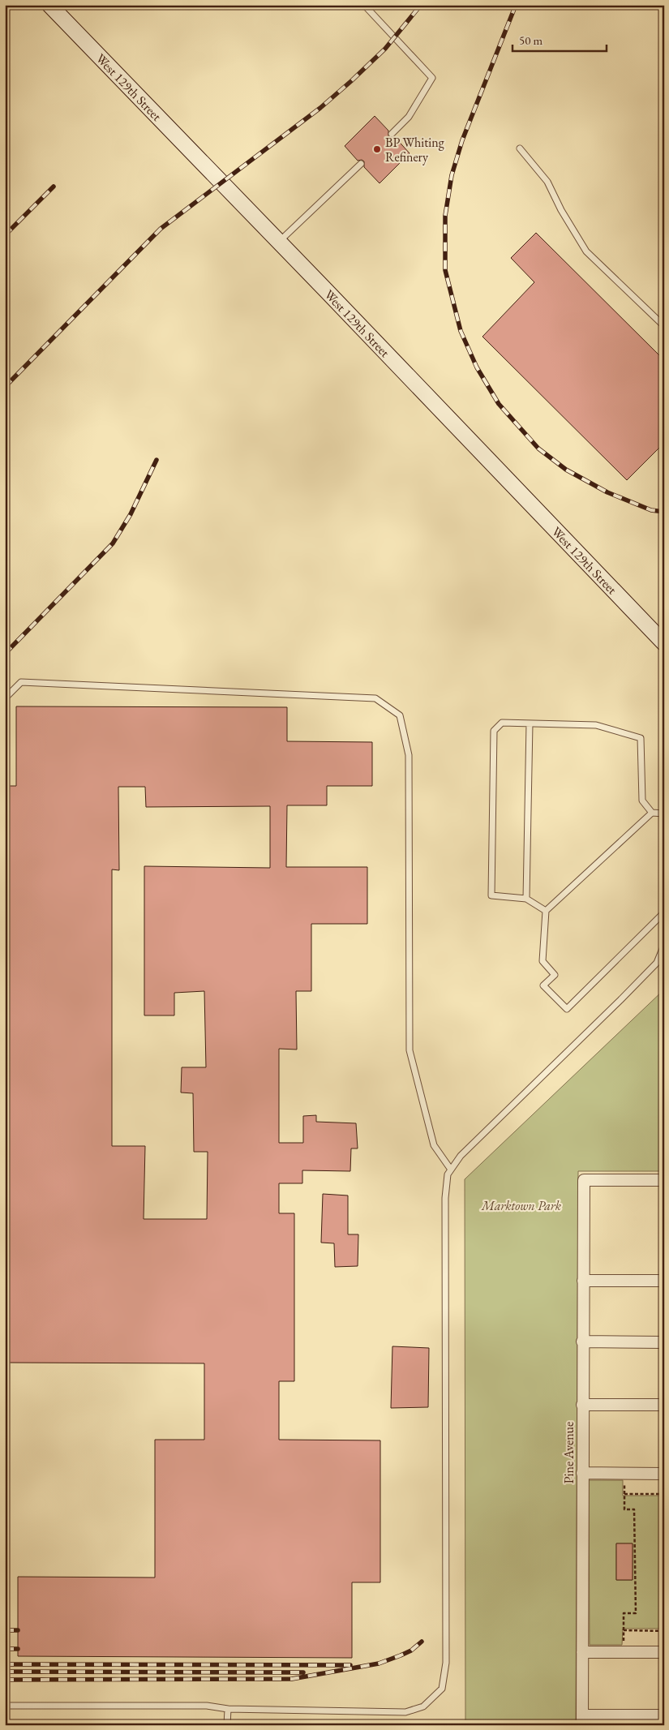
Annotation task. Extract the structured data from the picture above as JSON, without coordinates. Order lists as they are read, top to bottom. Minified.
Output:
{"streets":{"main road":["West 129th Street"],"street":["Pine Avenue"]},"parks":["Marktown Park"],"places":["BP Whiting Refinery"],"scale_bar":"50 m"}
